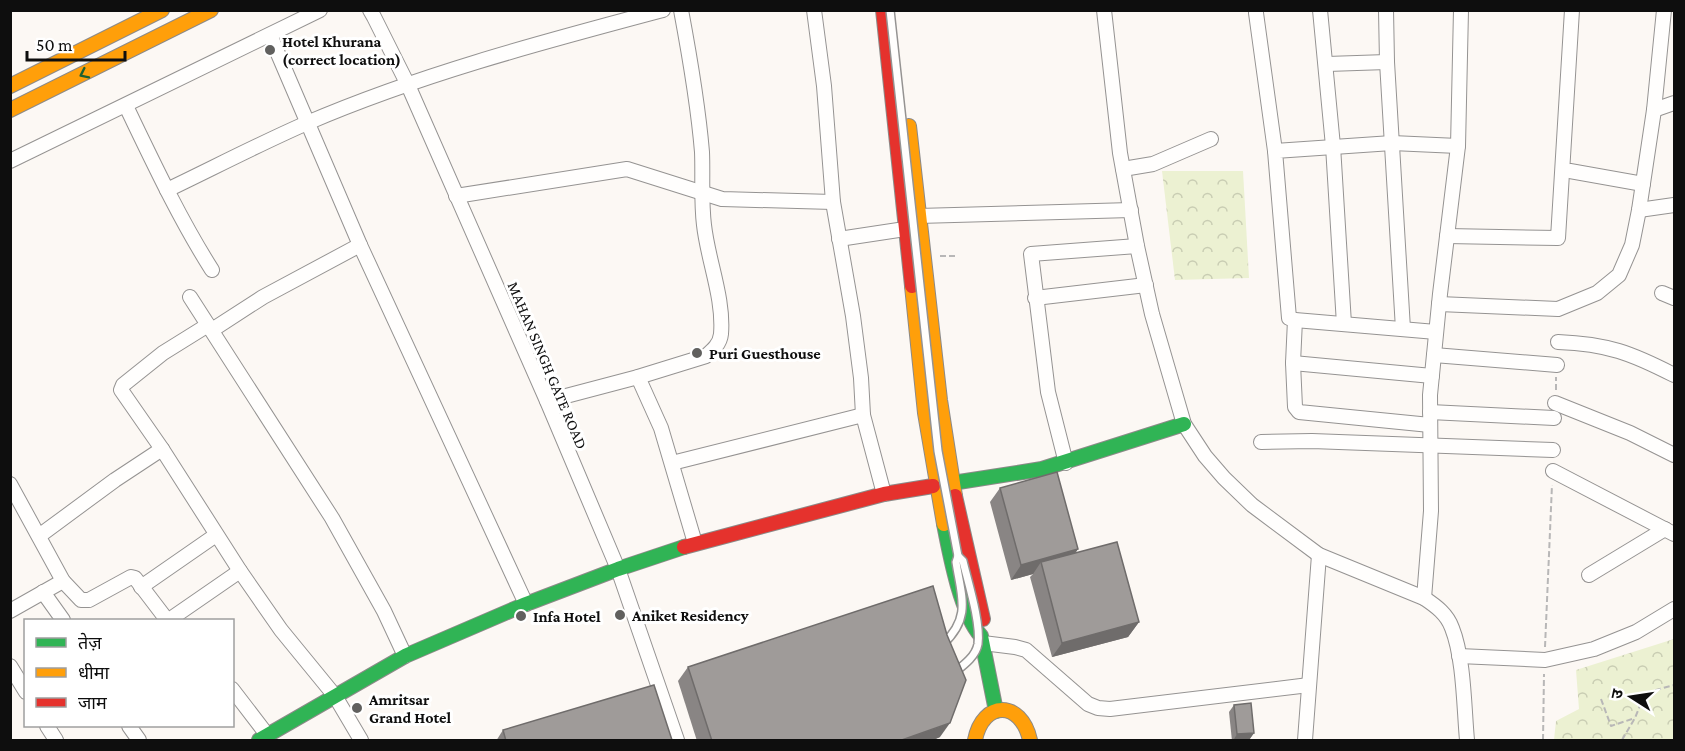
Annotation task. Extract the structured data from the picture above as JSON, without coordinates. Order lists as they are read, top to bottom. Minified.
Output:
{"streets":{"street":["MAHAN SINGH GATE ROAD"]},"places":["Hotel Khurana (correct location)","Puri Guesthouse","Aniket Residency","Infa Hotel","Amritsar Grand Hotel"],"legend":["तेज़","धीमा","जाम"],"scale_bar":"50 m","north":"left"}
